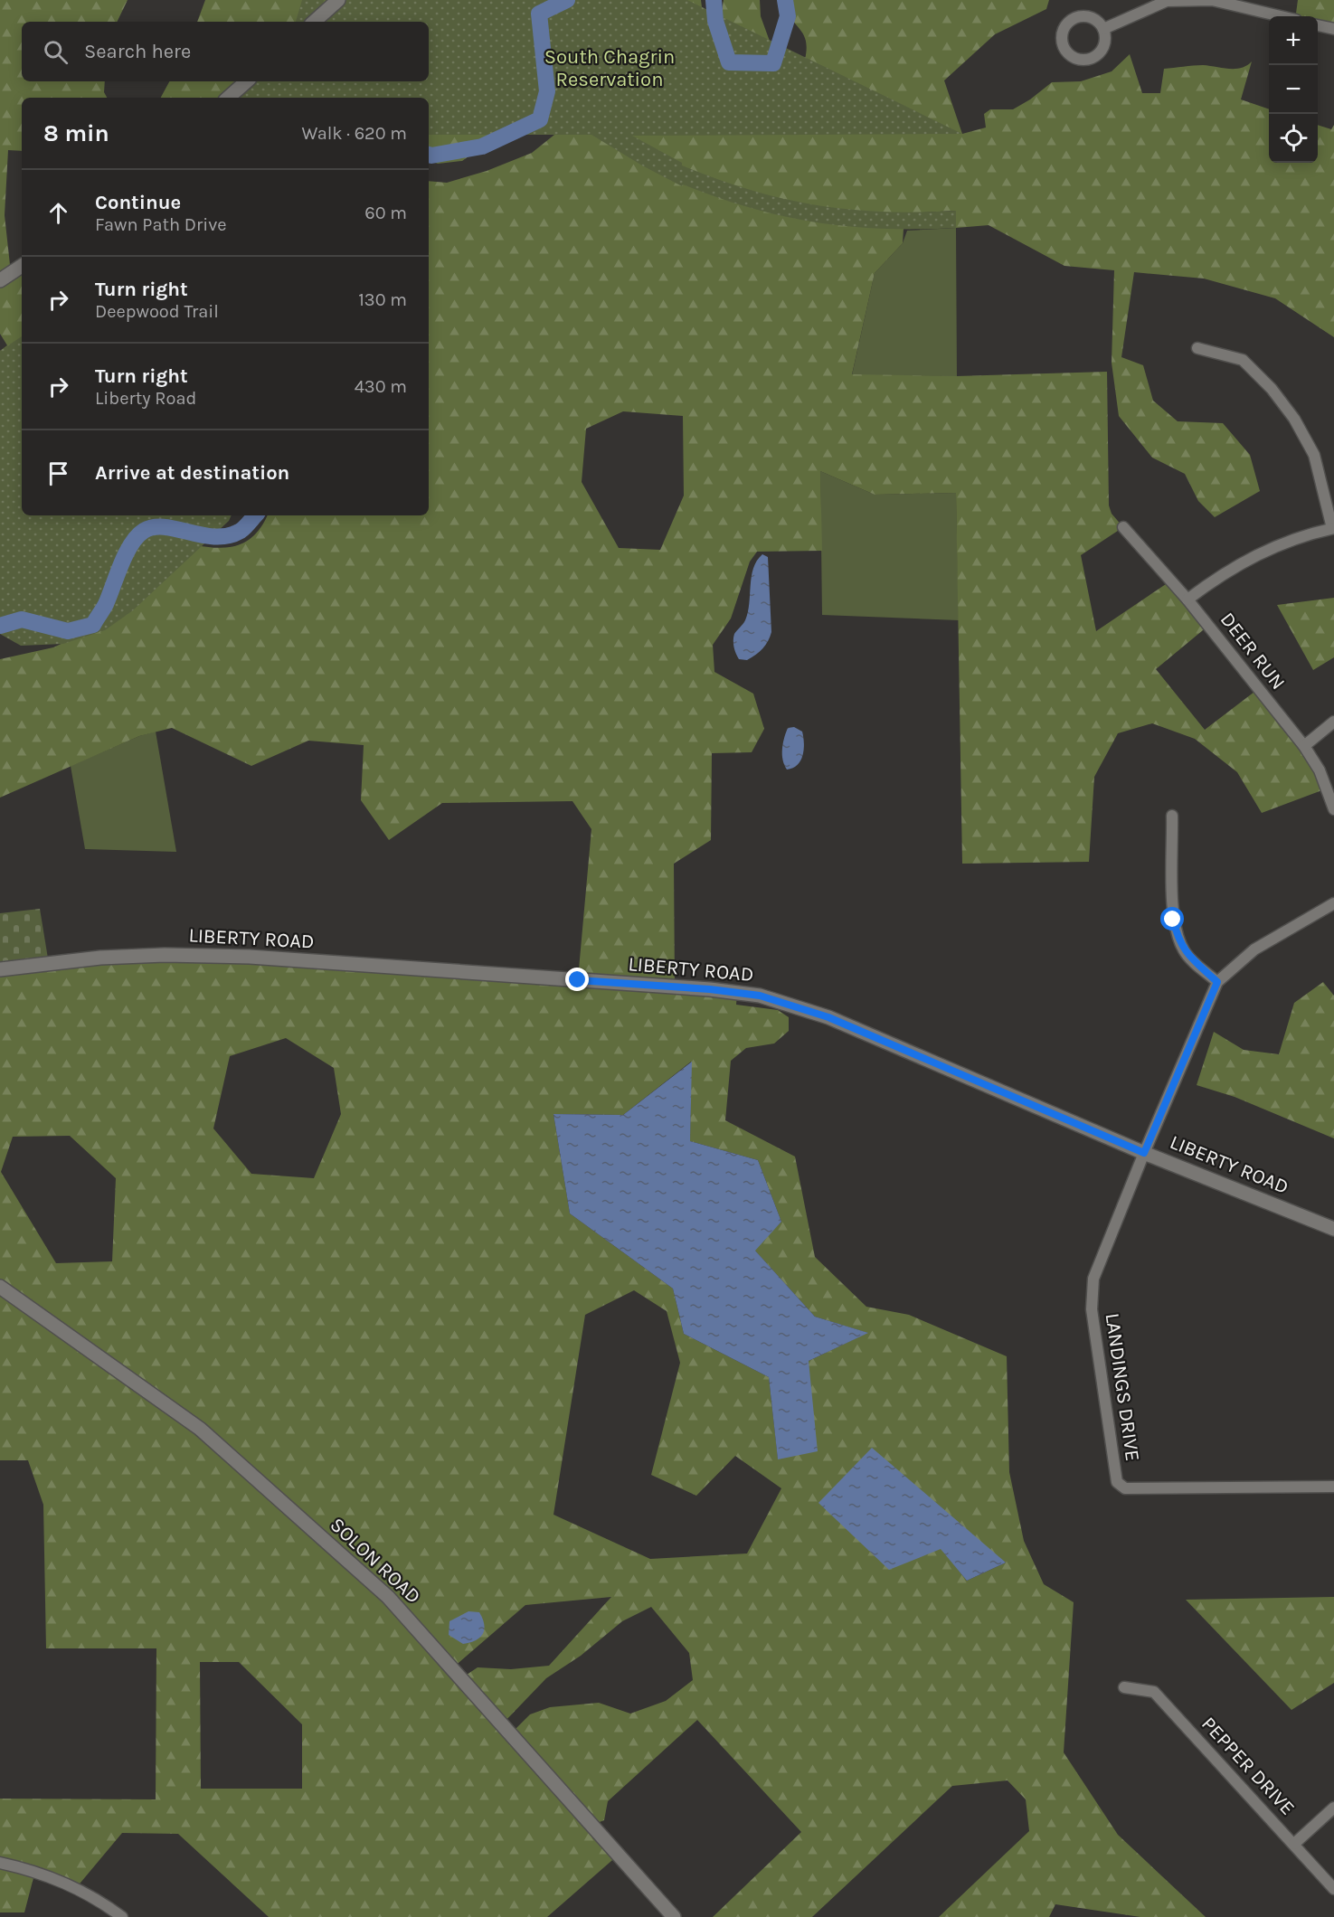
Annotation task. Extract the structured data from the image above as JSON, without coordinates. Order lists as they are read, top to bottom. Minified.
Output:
{"streets":{"street":["DEER RUN","LIBERTY ROAD","LANDINGS DRIVE","SOLON ROAD","PEPPER DRIVE"]},"crossings":[["LIBERTY ROAD","LANDINGS DRIVE"]],"parks":["South Chagrin Reservation"],"page":{"map_buttons":["+","−"],"search":"Search here","heading":["8 min","Walk · 620 m"],"list":[["Continue","Fawn Path Drive","60 m"],["Turn right","Deepwood Trail","130 m"],["Turn right","Liberty Road","430 m"],"Arrive at destination"]}}
